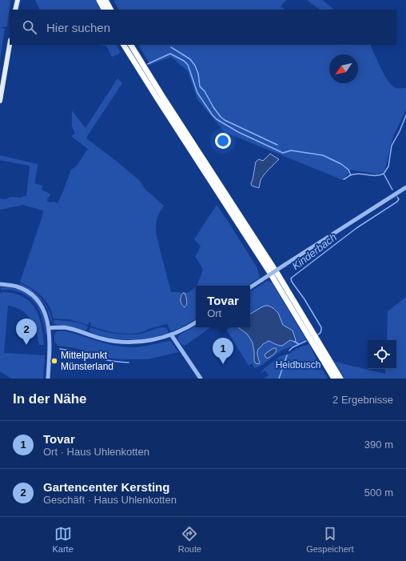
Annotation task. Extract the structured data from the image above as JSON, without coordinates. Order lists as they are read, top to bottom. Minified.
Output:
{"water":["Kinderbach"],"parks":["Heidbusch"],"places":["Mittelpunkt Münsterland"],"north":"bottom left","page":{"search":"Hier suchen","popup":["Tovar","Ort"],"pins":["2","1"],"heading":["In der Nähe","2 Ergebnisse"],"list":[{"mark":"1","name":"Tovar","note":"Ort · Haus Uhlenkotten","value":"390 m"},{"mark":"2","name":"Gartencenter Kersting","note":"Geschäft · Haus Uhlenkotten","value":"500 m"}],"nav":["Karte","Route","Gespeichert"]}}
